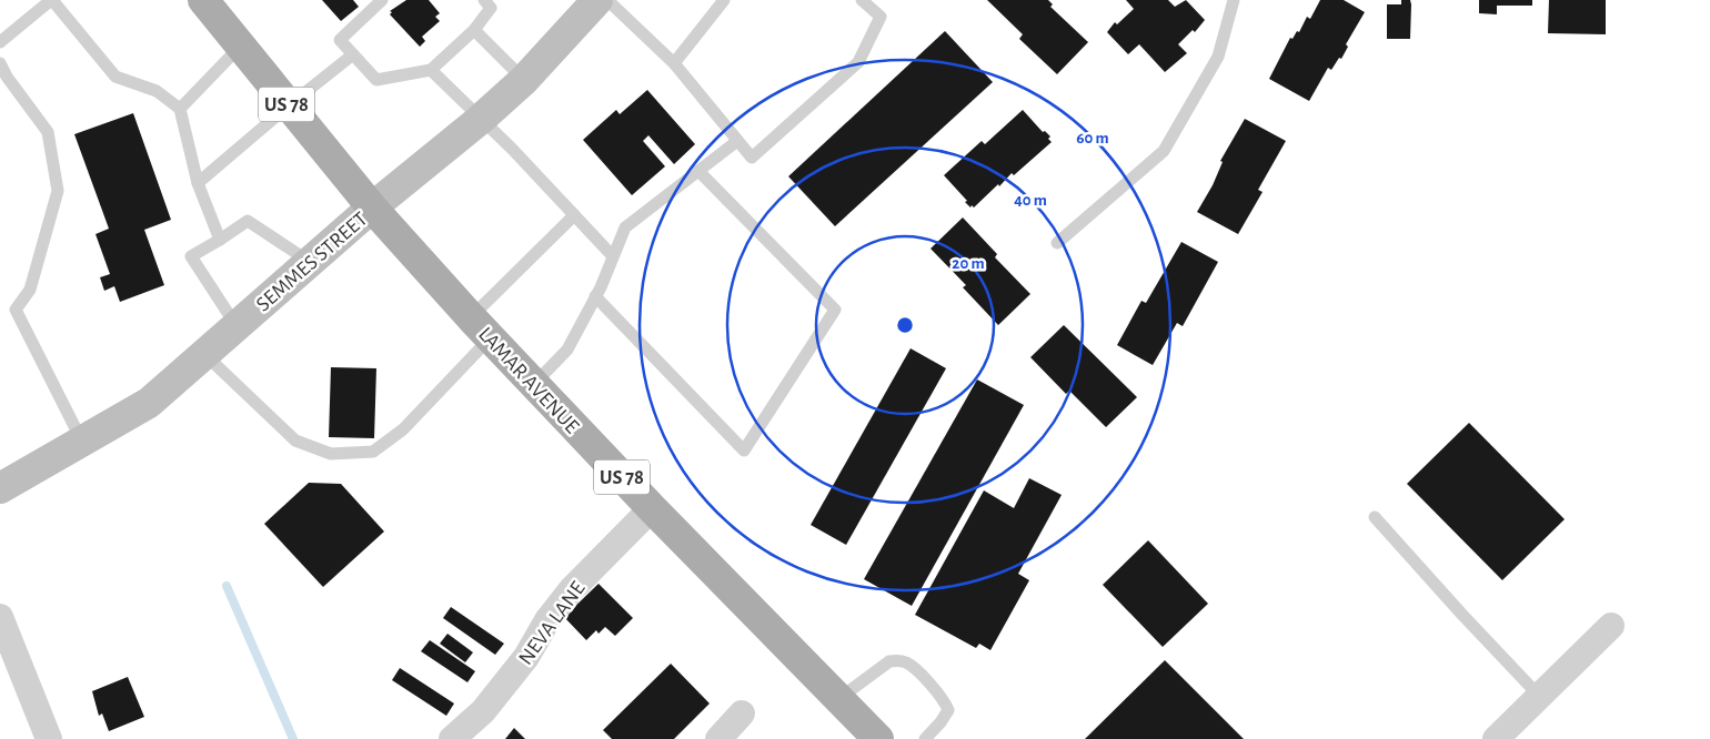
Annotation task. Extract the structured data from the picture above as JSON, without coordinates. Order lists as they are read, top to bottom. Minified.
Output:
{"streets":{"main road":["US 78","SEMMES STREET","LAMAR AVENUE"],"street":["NEVA LANE"]},"crossings":[["SEMMES STREET","LAMAR AVENUE"],["LAMAR AVENUE","NEVA LANE"]],"rings":["60 m","40 m","20 m"]}
